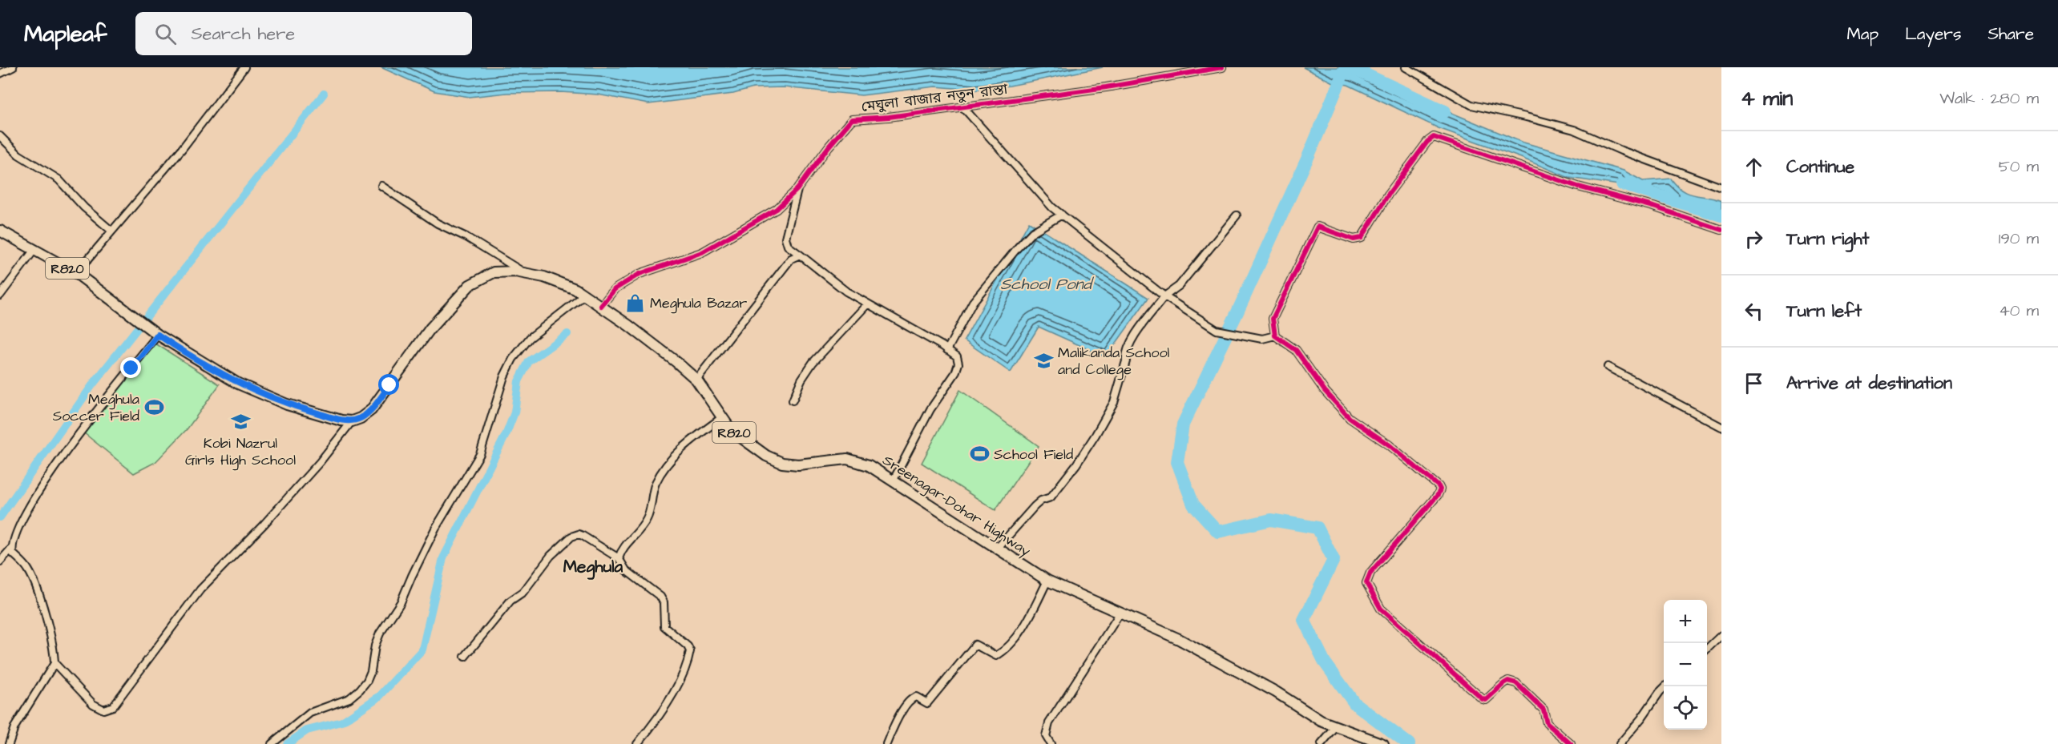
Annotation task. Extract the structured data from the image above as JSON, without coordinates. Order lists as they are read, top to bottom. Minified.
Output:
{"streets":{"main road":["R820","Sreenagar-Dohar Highway"],"street":["মেঘুলা বাজার নতুন রাস্তা"]},"crossings":[["মেঘুলা বাজার নতুন রাস্তা","Sreenagar-Dohar Highway"],["R820","Sreenagar-Dohar Highway"]],"districts":["Meghula"],"water":["School Pond"],"places":{"shop":["Meghula Bazar"],"school or university":["Malikanda School and College","Kobi Nazrul Girls High School"],"sports":["Meghula Soccer Field","School Field"]},"page":{"header":"Mapleaf","search":"Search here","nav":["Map","Layers","Share"],"heading":["4 min","Walk · 280 m"],"list":[["Continue","50 m"],["Turn right","190 m"],["Turn left","40 m"],"Arrive at destination"],"map_buttons":["+","−"]}}
